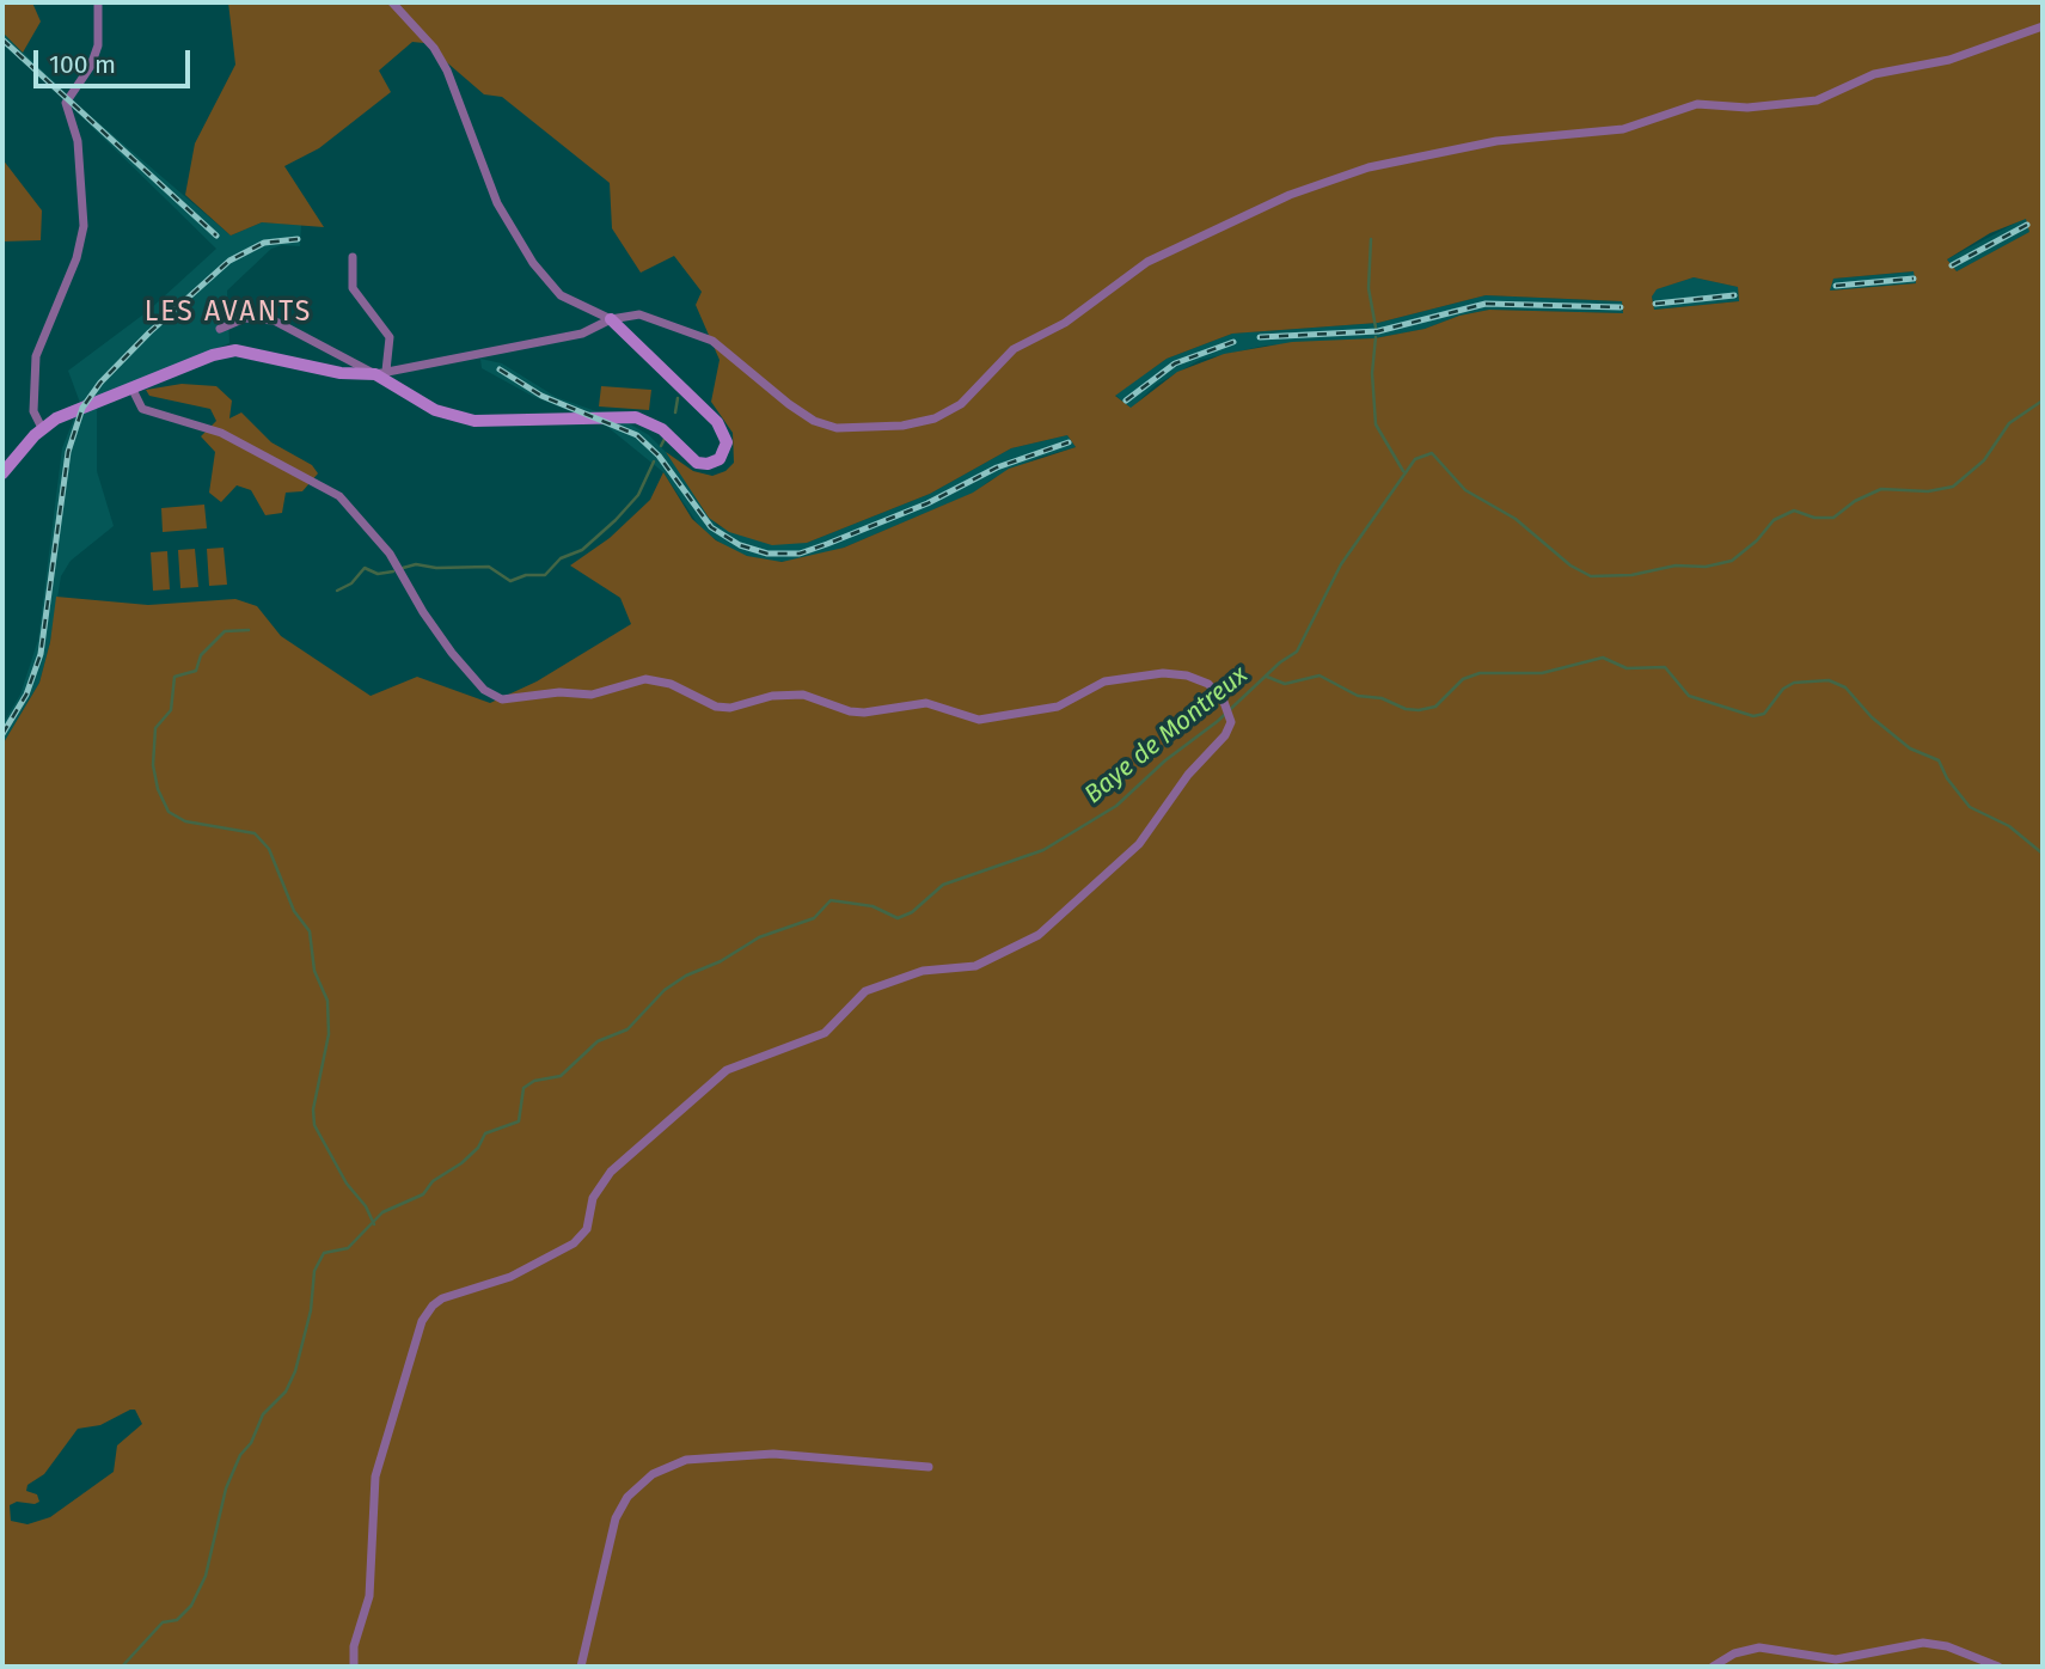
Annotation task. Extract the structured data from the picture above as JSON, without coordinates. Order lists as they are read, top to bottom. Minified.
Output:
{"districts":["LES AVANTS"],"water":["Baye de Montreux"],"scale_bar":"100 m"}
